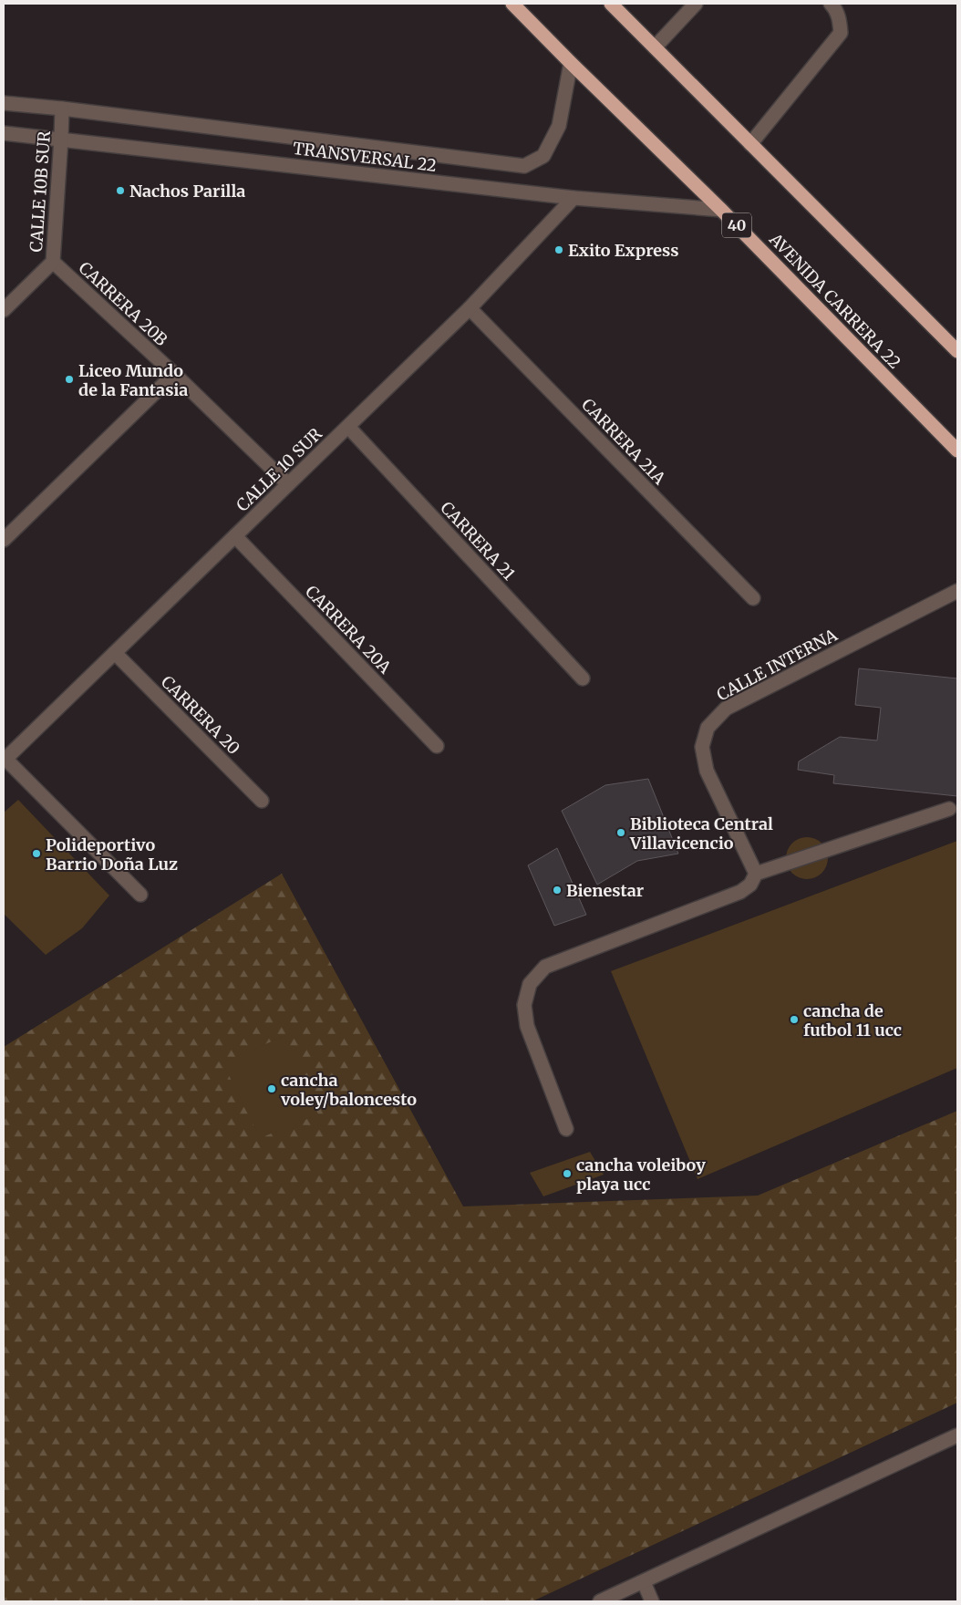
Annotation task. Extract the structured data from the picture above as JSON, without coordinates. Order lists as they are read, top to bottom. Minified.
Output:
{"streets":{"highway":["40","AVENIDA CARRERA 22"],"street":["TRANSVERSAL 22","CALLE 10B SUR","CARRERA 20B","CARRERA 21A","CALLE 10 SUR","CARRERA 21","CARRERA 20A","CALLE INTERNA","CARRERA 20"]},"crossings":[["TRANSVERSAL 22","CALLE 10B SUR"],["TRANSVERSAL 22","AVENIDA CARRERA 22"],["TRANSVERSAL 22","CALLE 10 SUR"],["CALLE 10B SUR","CARRERA 20B"],["CARRERA 20B","CALLE 10 SUR"],["CARRERA 21A","CALLE 10 SUR"],["CALLE 10 SUR","CARRERA 21"],["CALLE 10 SUR","CARRERA 20A"],["CALLE 10 SUR","CARRERA 20"]],"places":["Nachos Parilla","Exito Express","Liceo Mundo de la Fantasia","Biblioteca Central Villavicencio","Polideportivo Barrio Doña Luz","Bienestar","cancha de futbol 11 ucc","cancha voley/baloncesto","cancha voleiboy playa ucc"]}
